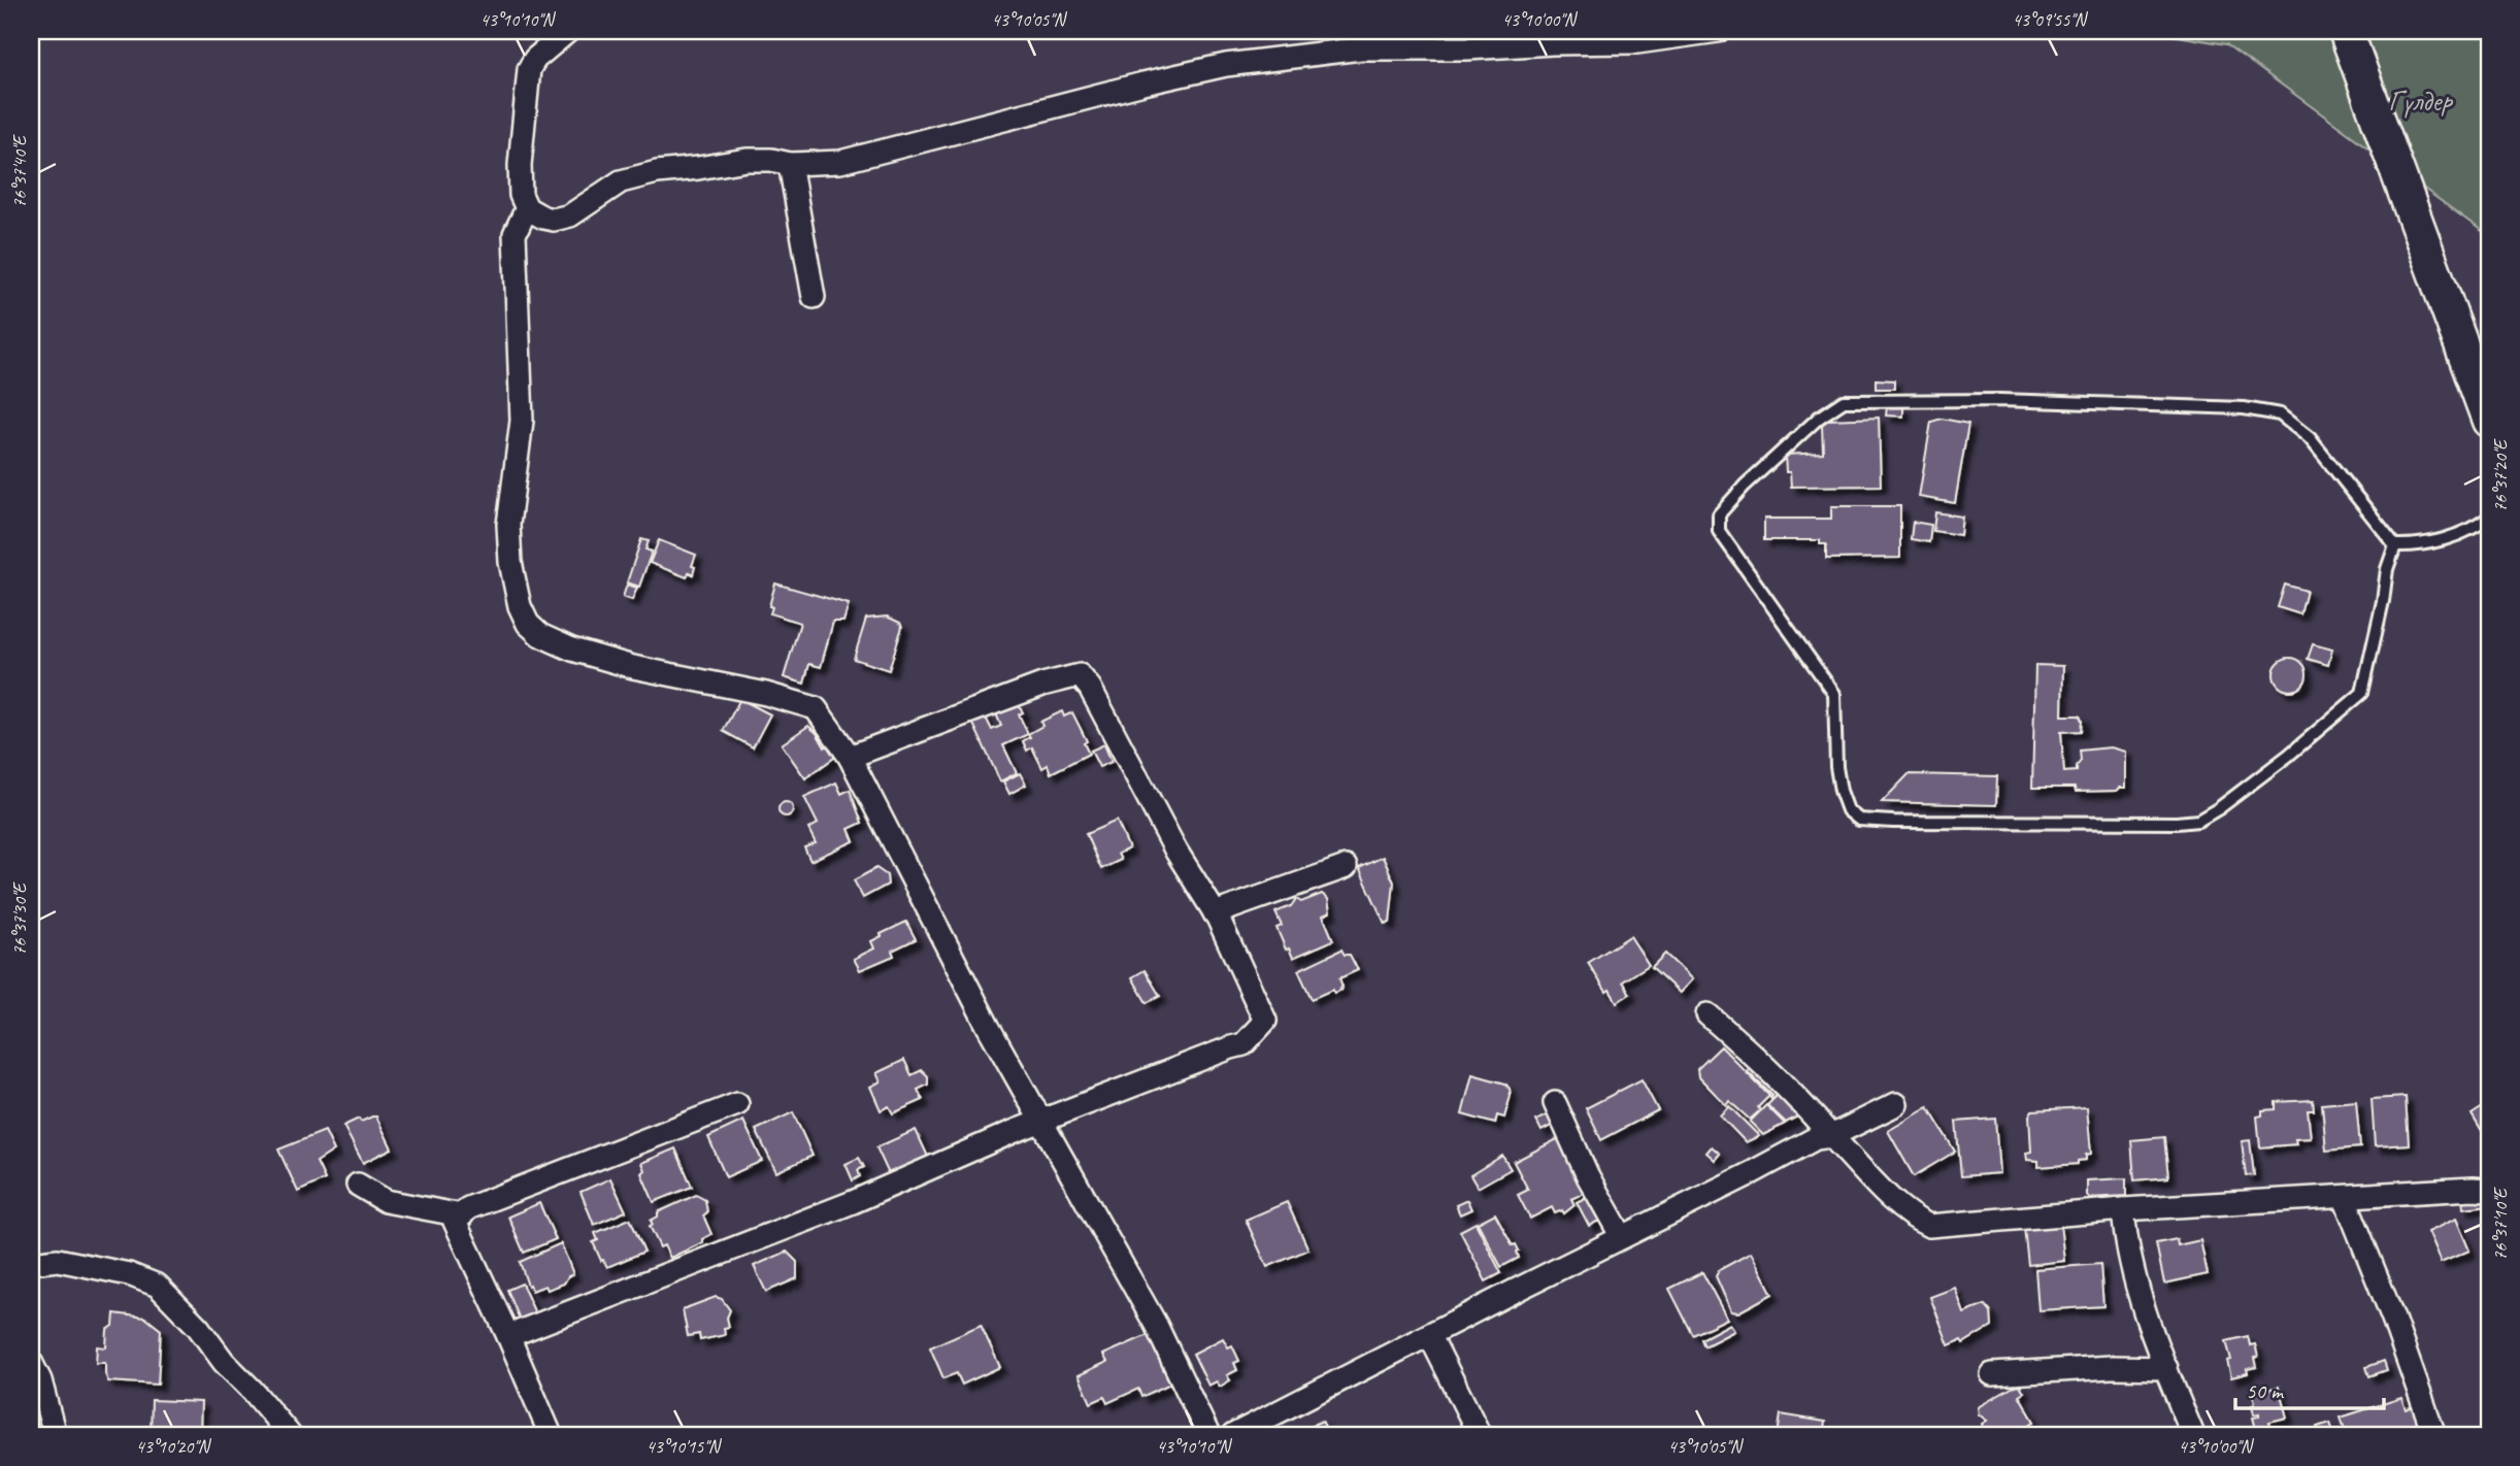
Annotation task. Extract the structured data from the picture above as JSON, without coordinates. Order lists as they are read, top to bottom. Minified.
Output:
{"parks":["Гүлдер"],"scale_bar":"50 m","coordinates":["43°10'10\"N","43°10'05\"N","43°10'00\"N","43°09'55\"N","76°37'40\"E","76°37'20\"E","76°37'30\"E","76°37'10\"E","43°10'20\"N","43°10'15\"N"]}
